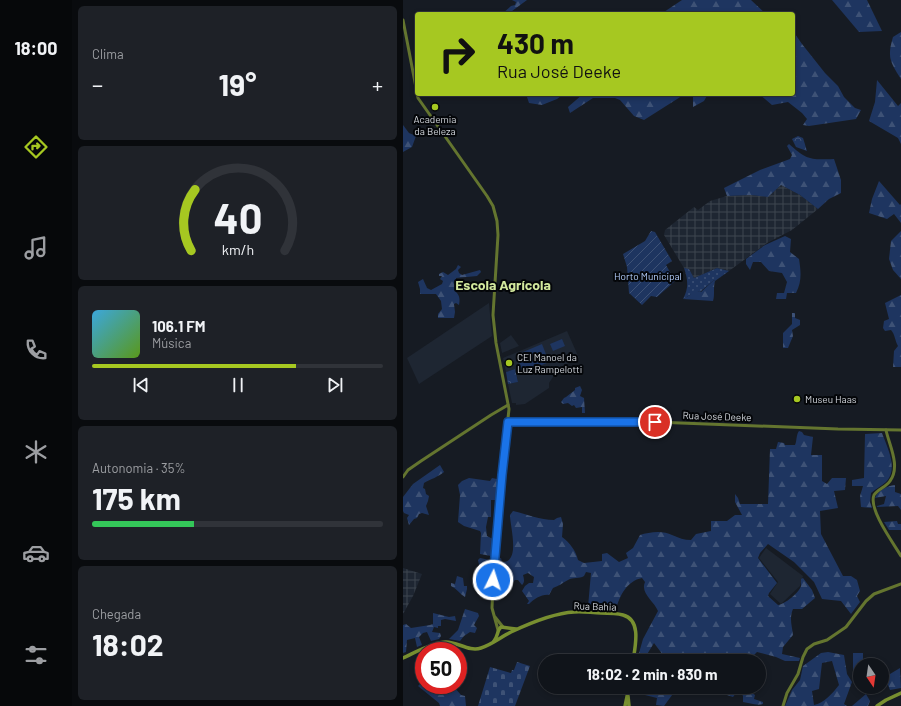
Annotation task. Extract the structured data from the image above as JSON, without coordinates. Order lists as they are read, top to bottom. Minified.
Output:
{"streets":{"main road":["Rua Bahia"],"street":["Rua José Deeke"]},"districts":["Escola Agrícola"],"parks":["Horto Municipal"],"places":["Academia da Beleza","CEI Manoel da Luz Rampelotti","Museu Haas"],"north":"bottom","page":{"tabs":"18:00","tile":["Clima",["Autonomia · 35%","175 km"],["Chegada","18:02"]],"turn":["430 m","Rua José Deeke"],"heat":["−","19°","+"],"song":["106.1 FM","Música"],"limit":"50","trip":"18:02 · 2 min · 830 m","gauge":["40","km/h"]}}
